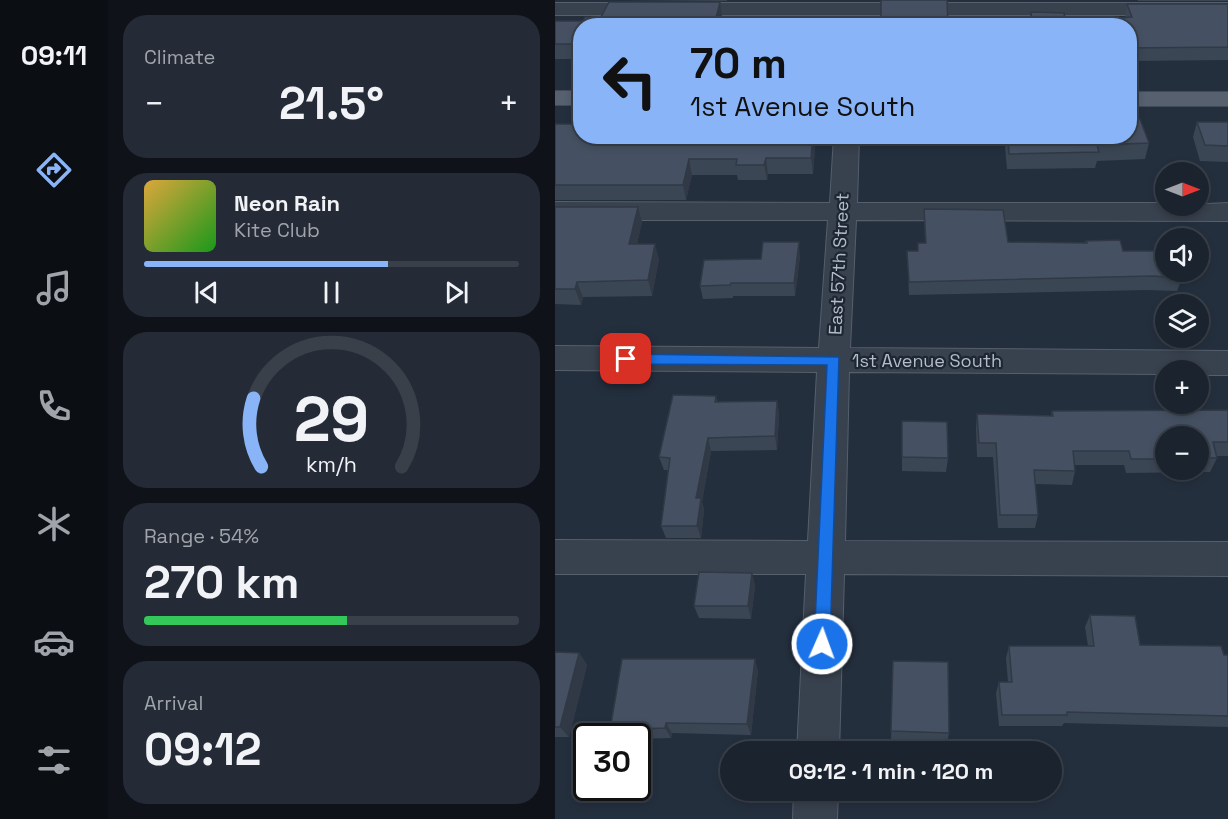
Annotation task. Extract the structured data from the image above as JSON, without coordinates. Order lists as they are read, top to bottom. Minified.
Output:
{"streets":{"street":["East 57th Street","1st Avenue South"]},"crossings":[["East 57th Street","1st Avenue South"]],"north":"right","page":{"tabs":"09:11","tile":["Climate",["Range · 54%","270 km"],["Arrival","09:12"]],"turn":["70 m","1st Avenue South"],"heat":["−","21.5°","+"],"map_buttons":["+","−"],"song":["Neon Rain","Kite Club"],"limit":"30","trip":"09:12 · 1 min · 120 m","gauge":["29","km/h"]}}
